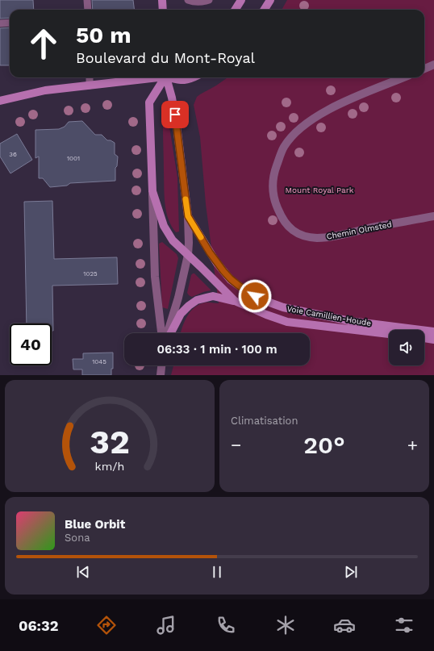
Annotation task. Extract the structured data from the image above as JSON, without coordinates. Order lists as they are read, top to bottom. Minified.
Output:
{"streets":{"street":["Chemin Olmsted","Voie Camillien-Houde"]},"parks":["Mount Royal Park"],"house_numbers":["36","1001","1025","1045"],"page":{"turn":["50 m","Boulevard du Mont-Royal"],"limit":"40","trip":"06:33 · 1 min · 100 m","tile":"Climatisation","heat":["−","20°","+"],"song":["Blue Orbit","Sona"],"tabs":"06:32","gauge":["32","km/h"]}}
